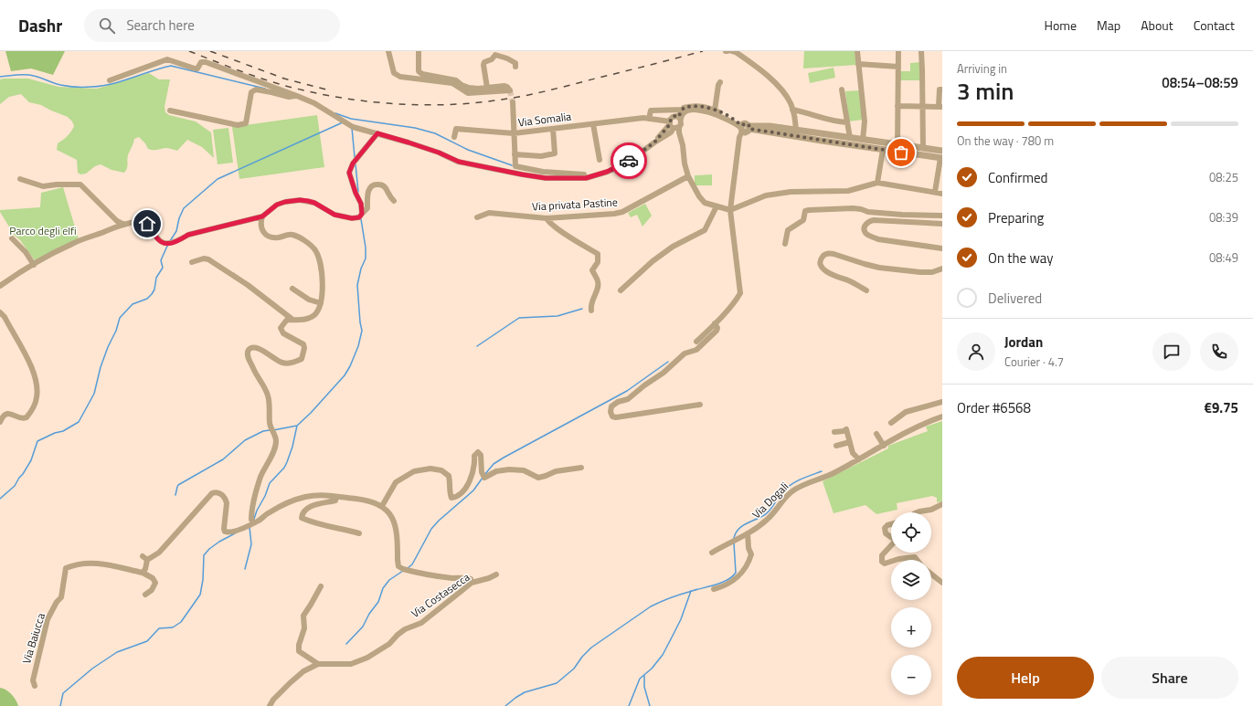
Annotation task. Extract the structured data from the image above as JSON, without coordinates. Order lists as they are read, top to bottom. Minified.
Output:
{"streets":{"street":["Via Somalia","Via privata Pastine","Via Dogali","Via Costasecca","Via Baiucca"]},"parks":["Parco degli elfi"],"page":{"header":"Dashr","search":"Search here","nav":["Home","Map","About","Contact"],"heading":["3 min","Arriving in","08:54–08:59"],"panel":["Jordan","Courier · 4.7","Order #6568","€9.75"],"bar":"On the way · 780 m","list":[["Confirmed","08:25"],["Preparing","08:39"],["On the way","08:49"],"Delivered"],"map_buttons":["+","−"],"buttons":["Help","Share"]}}
